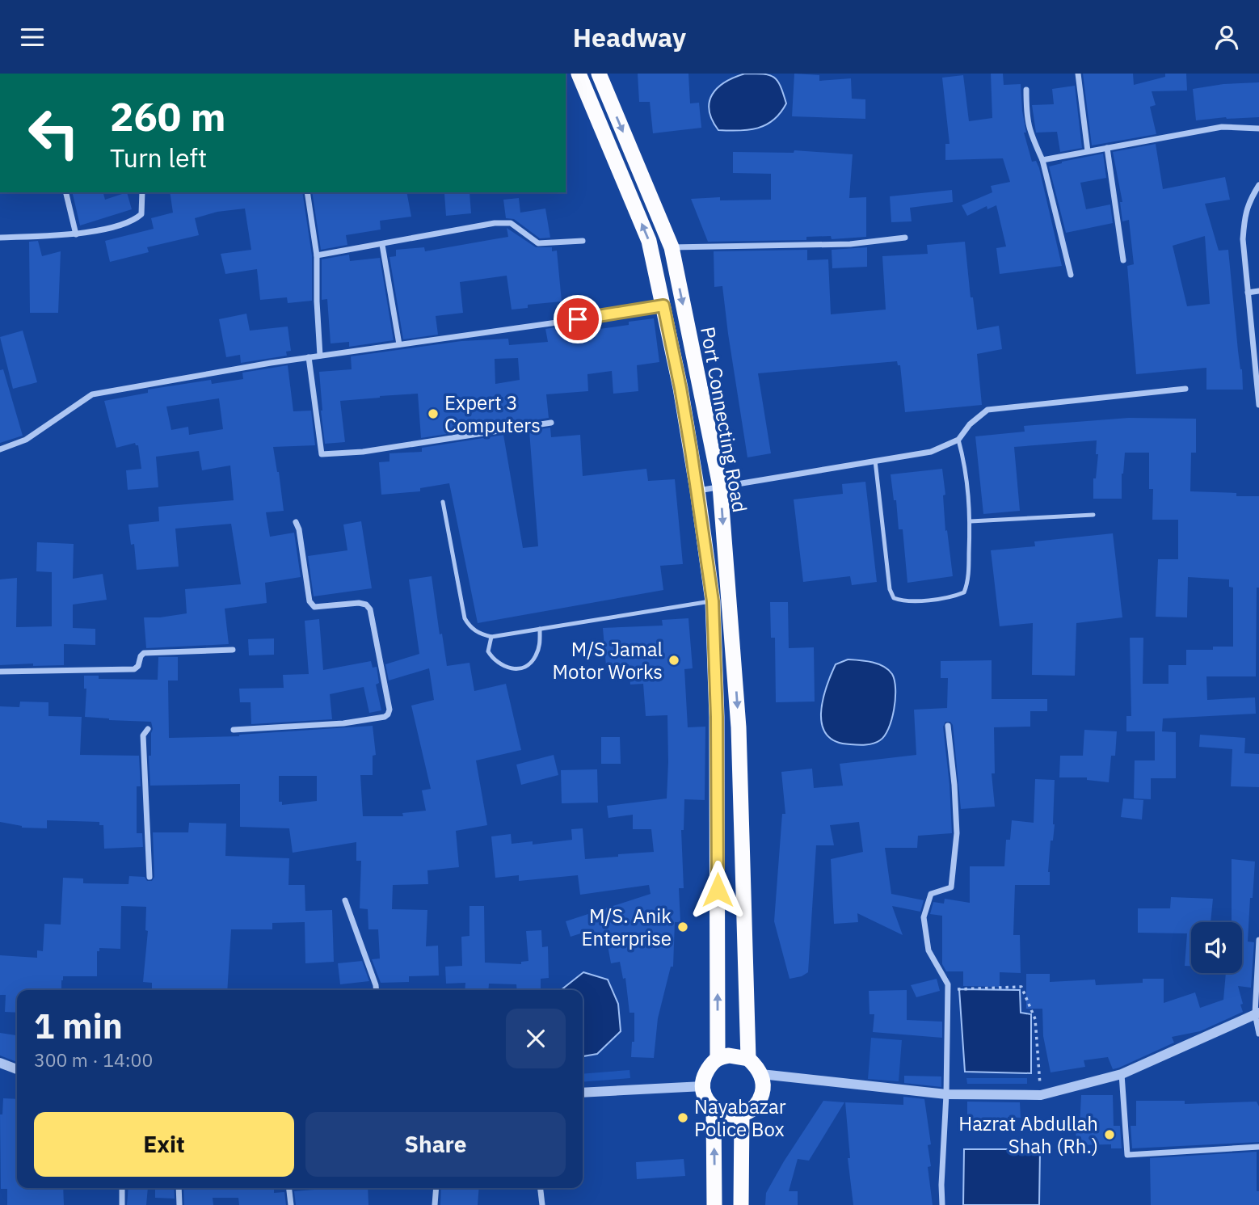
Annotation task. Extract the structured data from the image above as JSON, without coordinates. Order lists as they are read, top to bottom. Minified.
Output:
{"streets":{"highway":["Port Connecting Road"]},"places":["Expert 3 Computers","M/S Jamal Motor Works","M/S. Anik Enterprise","Nayabazar Police Box","Hazrat Abdullah Shah (Rh.)"],"page":{"header":"Headway","turn":["260 m","Turn left"],"heading":["1 min","300 m · 14:00"],"buttons":["Exit","Share"]}}
